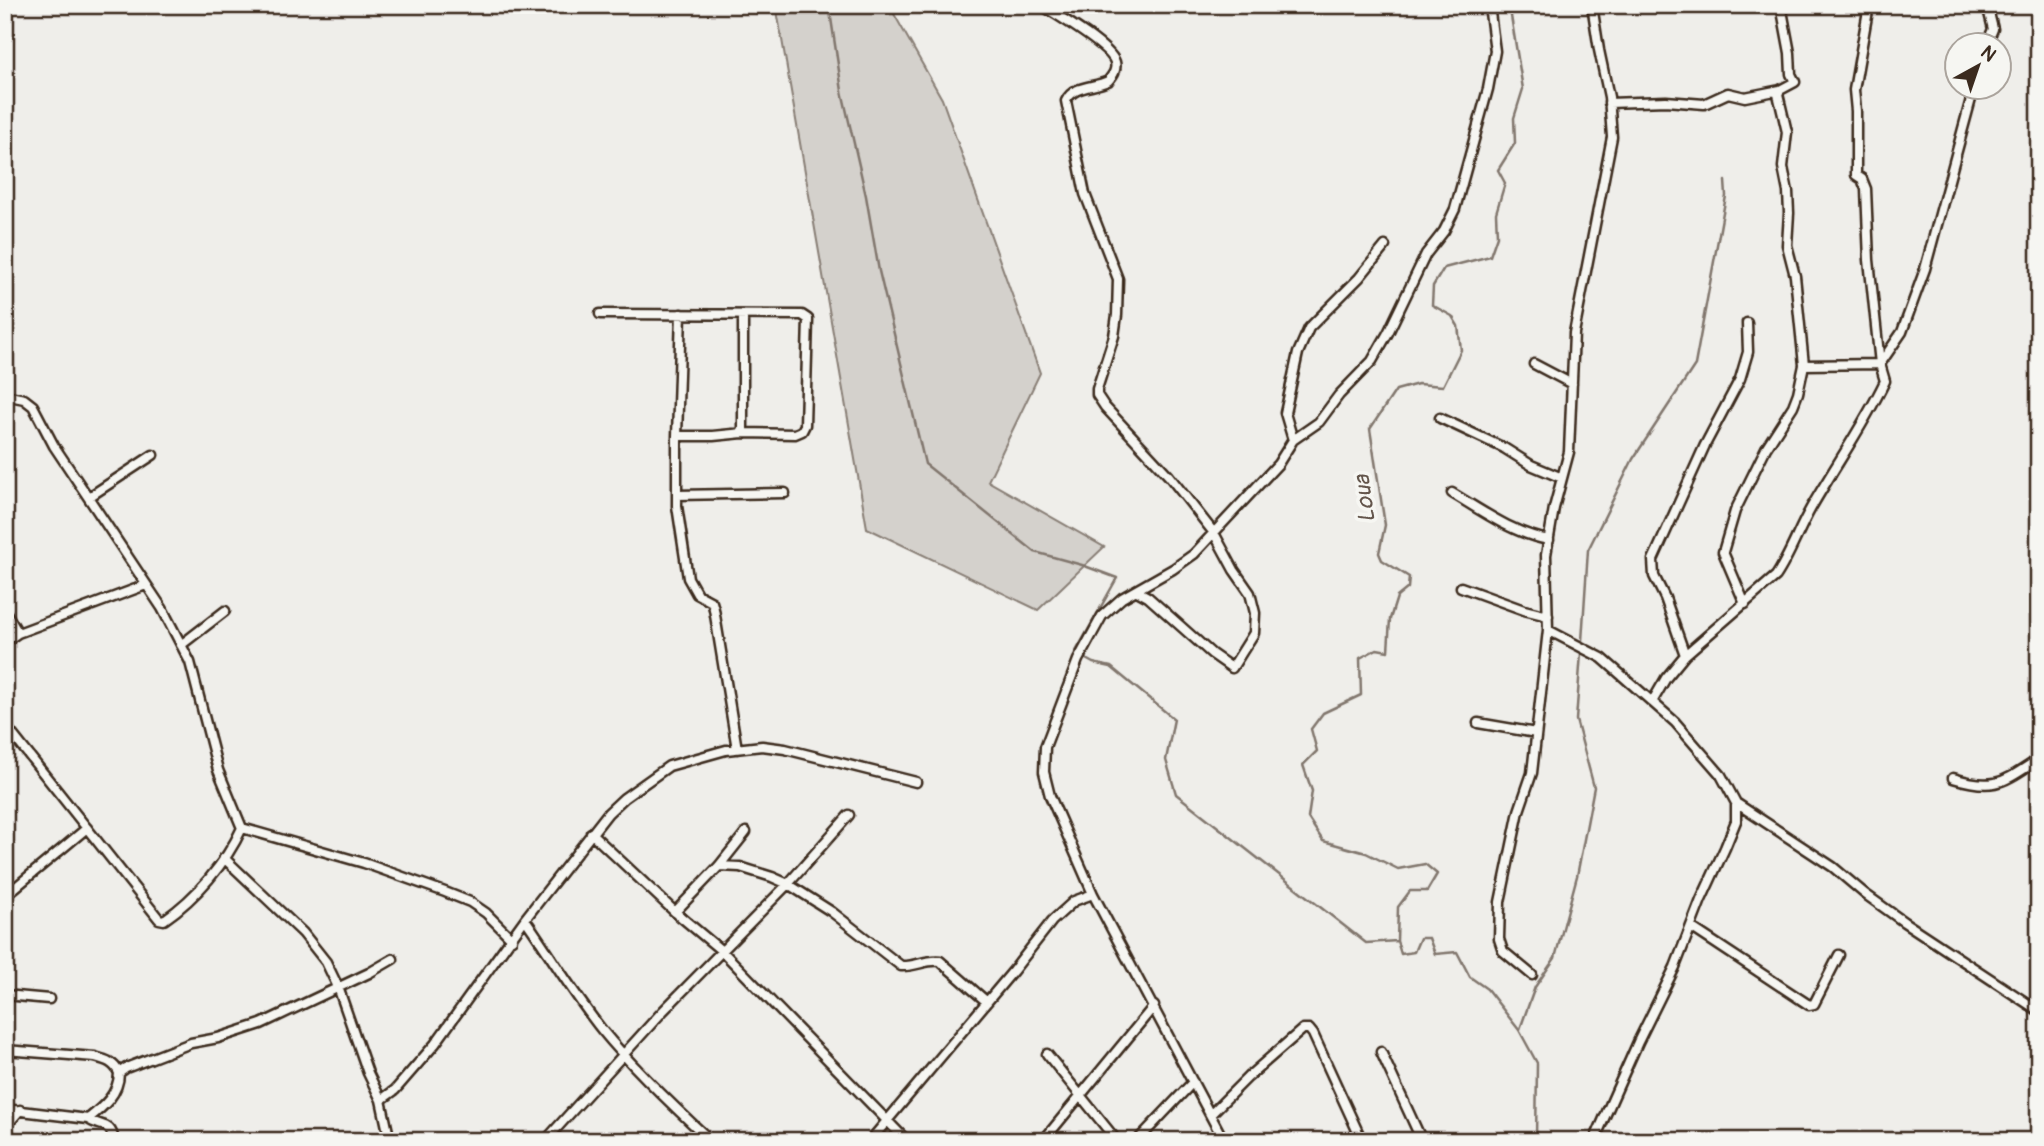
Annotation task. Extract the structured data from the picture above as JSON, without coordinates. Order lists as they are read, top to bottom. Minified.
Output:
{"water":["Loua"],"north":"top right"}
